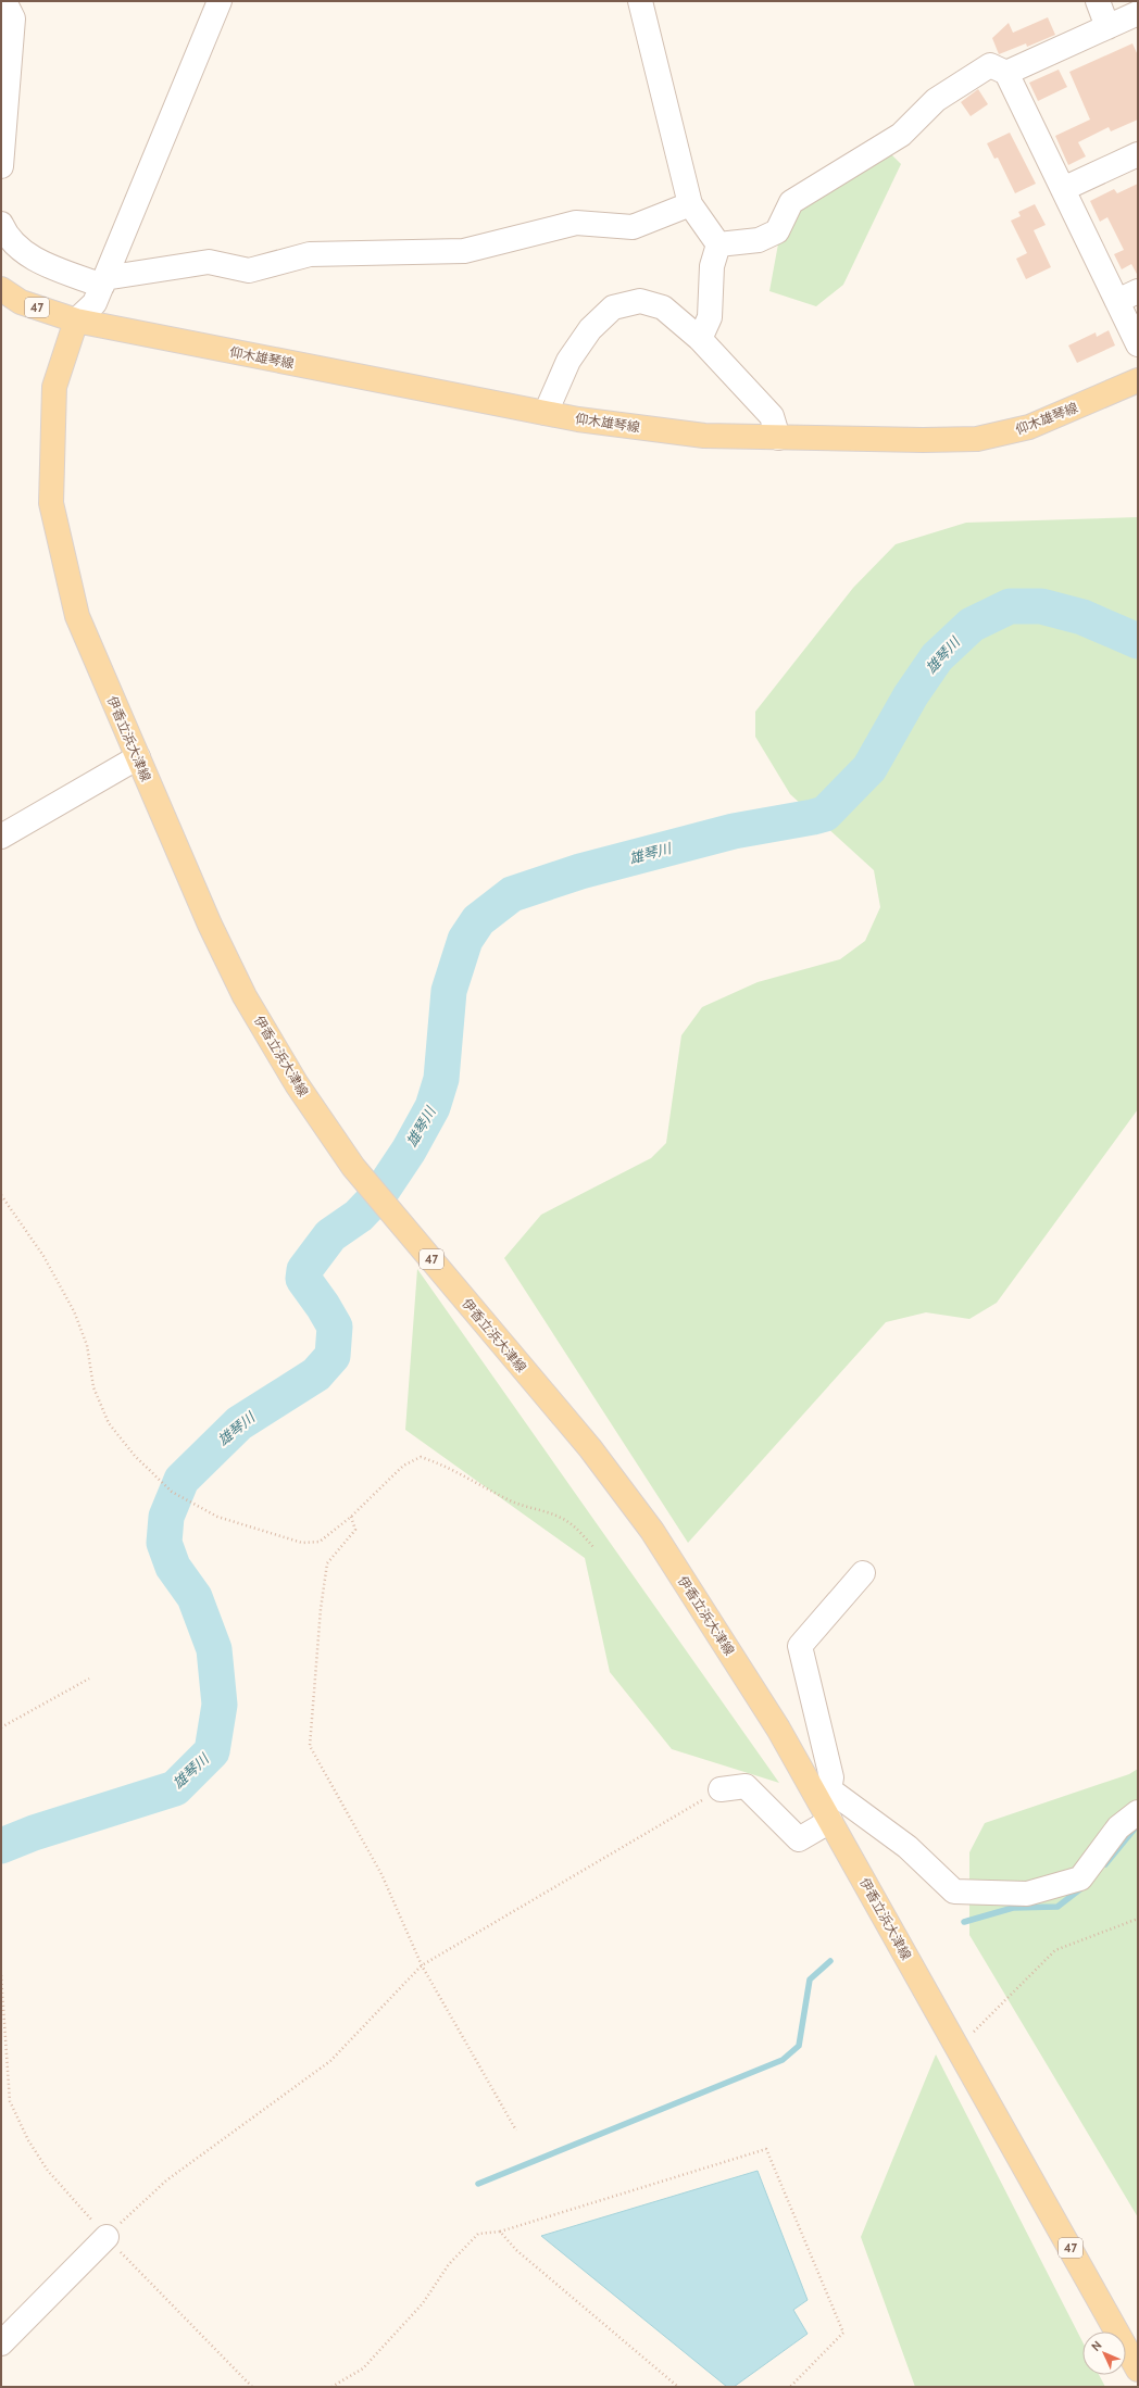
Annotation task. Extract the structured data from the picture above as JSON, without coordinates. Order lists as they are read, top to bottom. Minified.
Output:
{"streets":{"main road":["47","仰木雄琴線","伊香立浜大津線"]},"crossings":[["47","仰木雄琴線"],["47","伊香立浜大津線"],["仰木雄琴線","伊香立浜大津線"]],"water":["雄琴川"],"north":"top left"}
